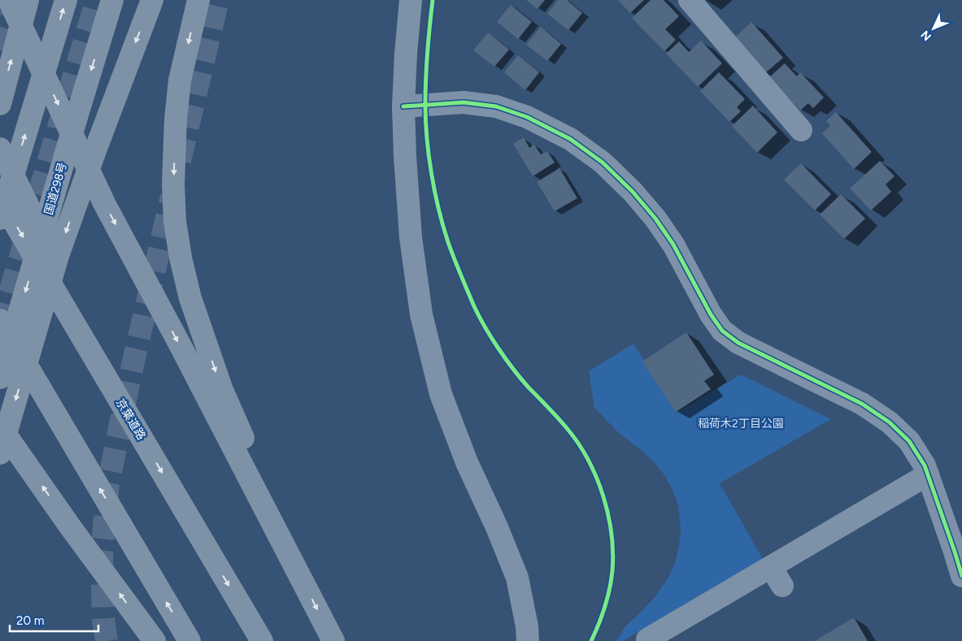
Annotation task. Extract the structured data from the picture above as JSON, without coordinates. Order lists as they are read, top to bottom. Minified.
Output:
{"streets":{"highway":["国道298号","京葉道路"]},"parks":["稲荷木2丁目公園"],"scale_bar":"20 m","north":"bottom left"}
